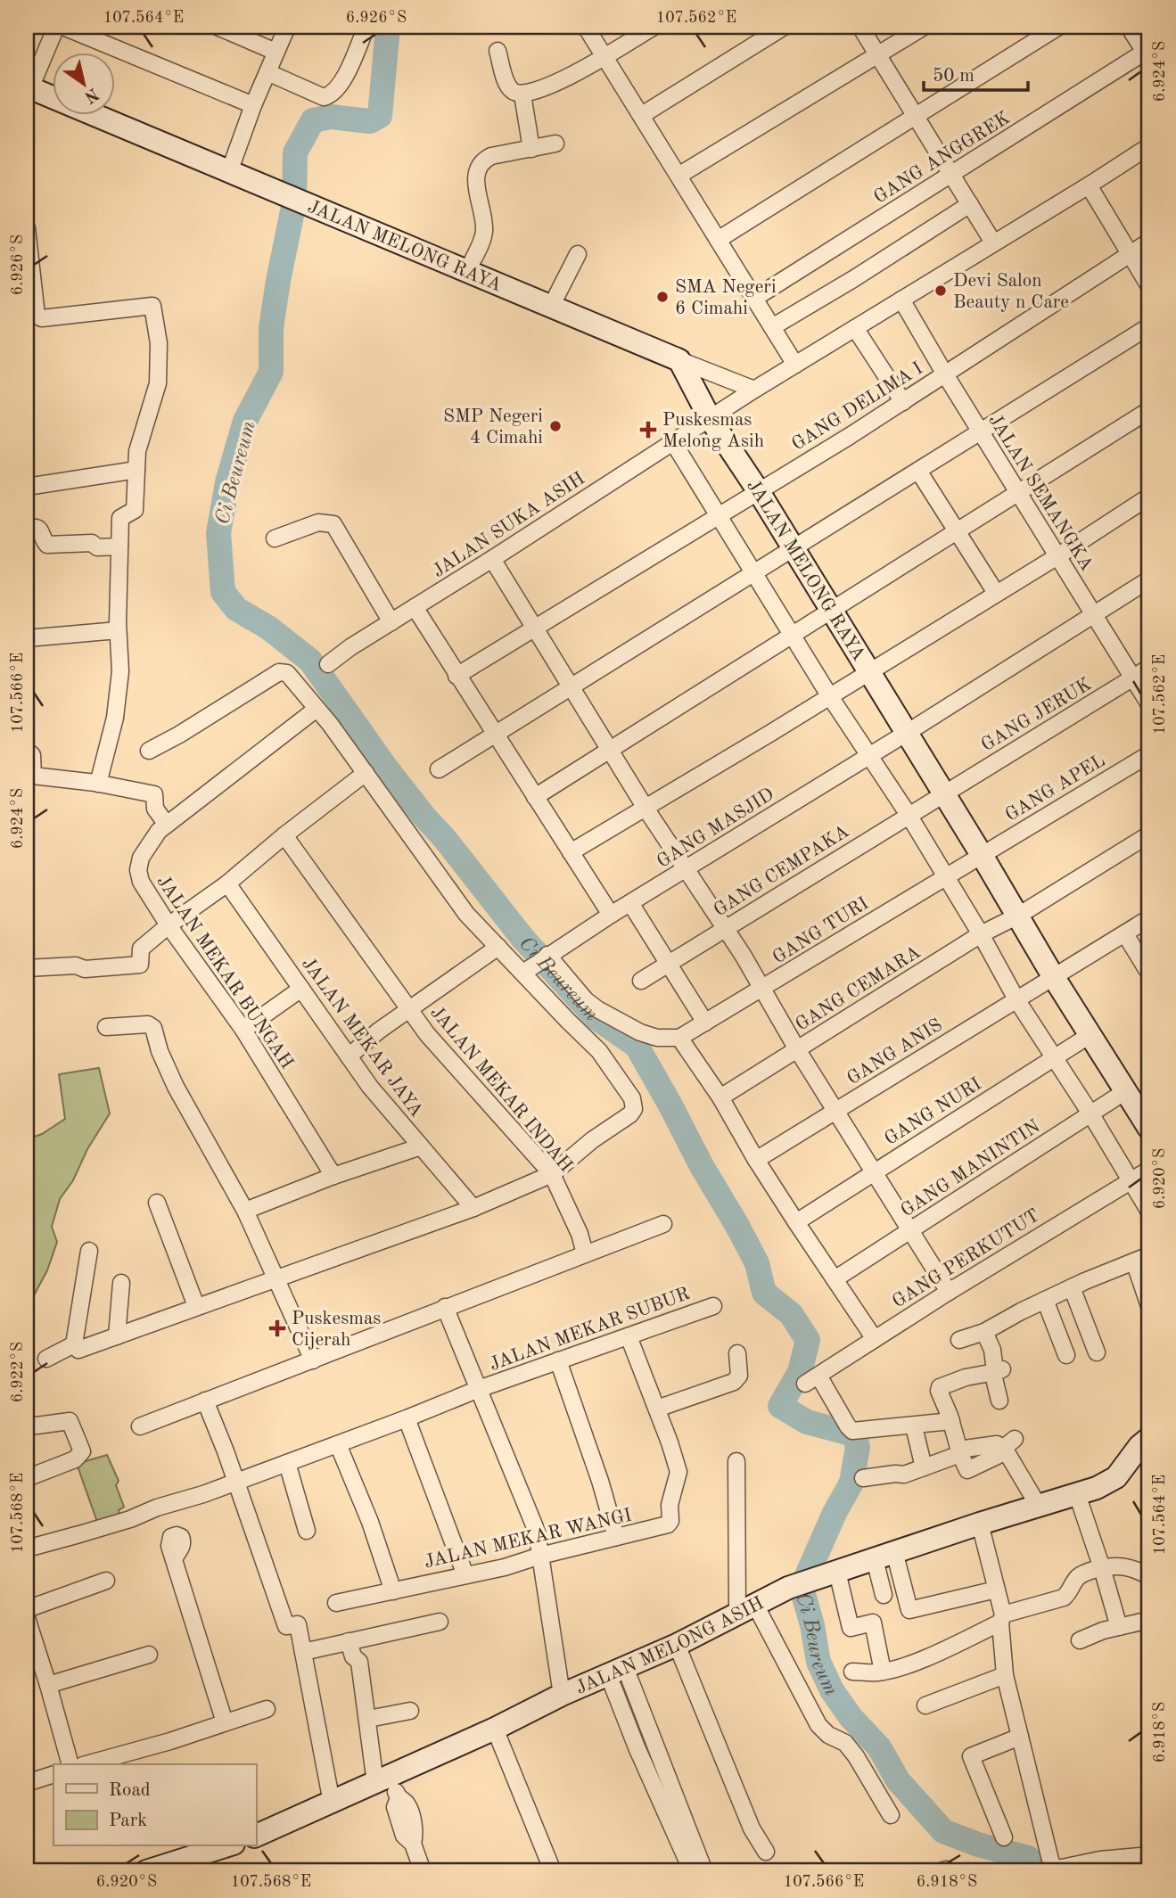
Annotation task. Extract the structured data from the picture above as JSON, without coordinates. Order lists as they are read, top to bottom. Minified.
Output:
{"streets":{"main road":["JALAN MELONG RAYA","JALAN MELONG ASIH"],"street":["GANG ANGGREK","GANG DELIMA I","JALAN SEMANGKA","JALAN SUKA ASIH","GANG JERUK","GANG APEL","GANG MASJID","GANG CEMPAKA","GANG TURI","JALAN MEKAR BUNGAH","GANG CEMARA","JALAN MEKAR JAYA","GANG ANIS","JALAN MEKAR INDAH","GANG NURI","GANG MANINTIN","GANG PERKUTUT","JALAN MEKAR SUBUR","JALAN MEKAR WANGI"]},"crossings":[["JALAN MELONG RAYA","GANG DELIMA I"],["JALAN MELONG RAYA","JALAN SUKA ASIH"],["JALAN MELONG RAYA","GANG JERUK"],["JALAN MELONG RAYA","GANG APEL"],["JALAN MELONG RAYA","GANG MASJID"],["JALAN MELONG RAYA","GANG CEMPAKA"],["JALAN MELONG RAYA","GANG TURI"],["JALAN MELONG RAYA","GANG CEMARA"],["JALAN MELONG RAYA","GANG ANIS"],["JALAN MELONG RAYA","GANG NURI"],["JALAN MELONG RAYA","GANG MANINTIN"],["GANG DELIMA I","JALAN SEMANGKA"],["JALAN SEMANGKA","JALAN SUKA ASIH"],["JALAN SEMANGKA","GANG JERUK"],["JALAN SEMANGKA","GANG MASJID"],["GANG JERUK","GANG CEMPAKA"],["GANG APEL","GANG TURI"]],"water":["Ci Beureum"],"places":{"other":["Devi Salon Beauty n Care","SMA Negeri 6 Cimahi","SMP Negeri 4 Cimahi"],"health":["Puskesmas Melong Asih","Puskesmas Cijerah"]},"legend":["Road","Park"],"scale_bar":"50 m","north":"bottom right","coordinates":["107.564°E","6.926°S","107.562°E","6.924°S","107.566°E","6.920°S","6.922°S","107.568°E","6.918°S"]}
